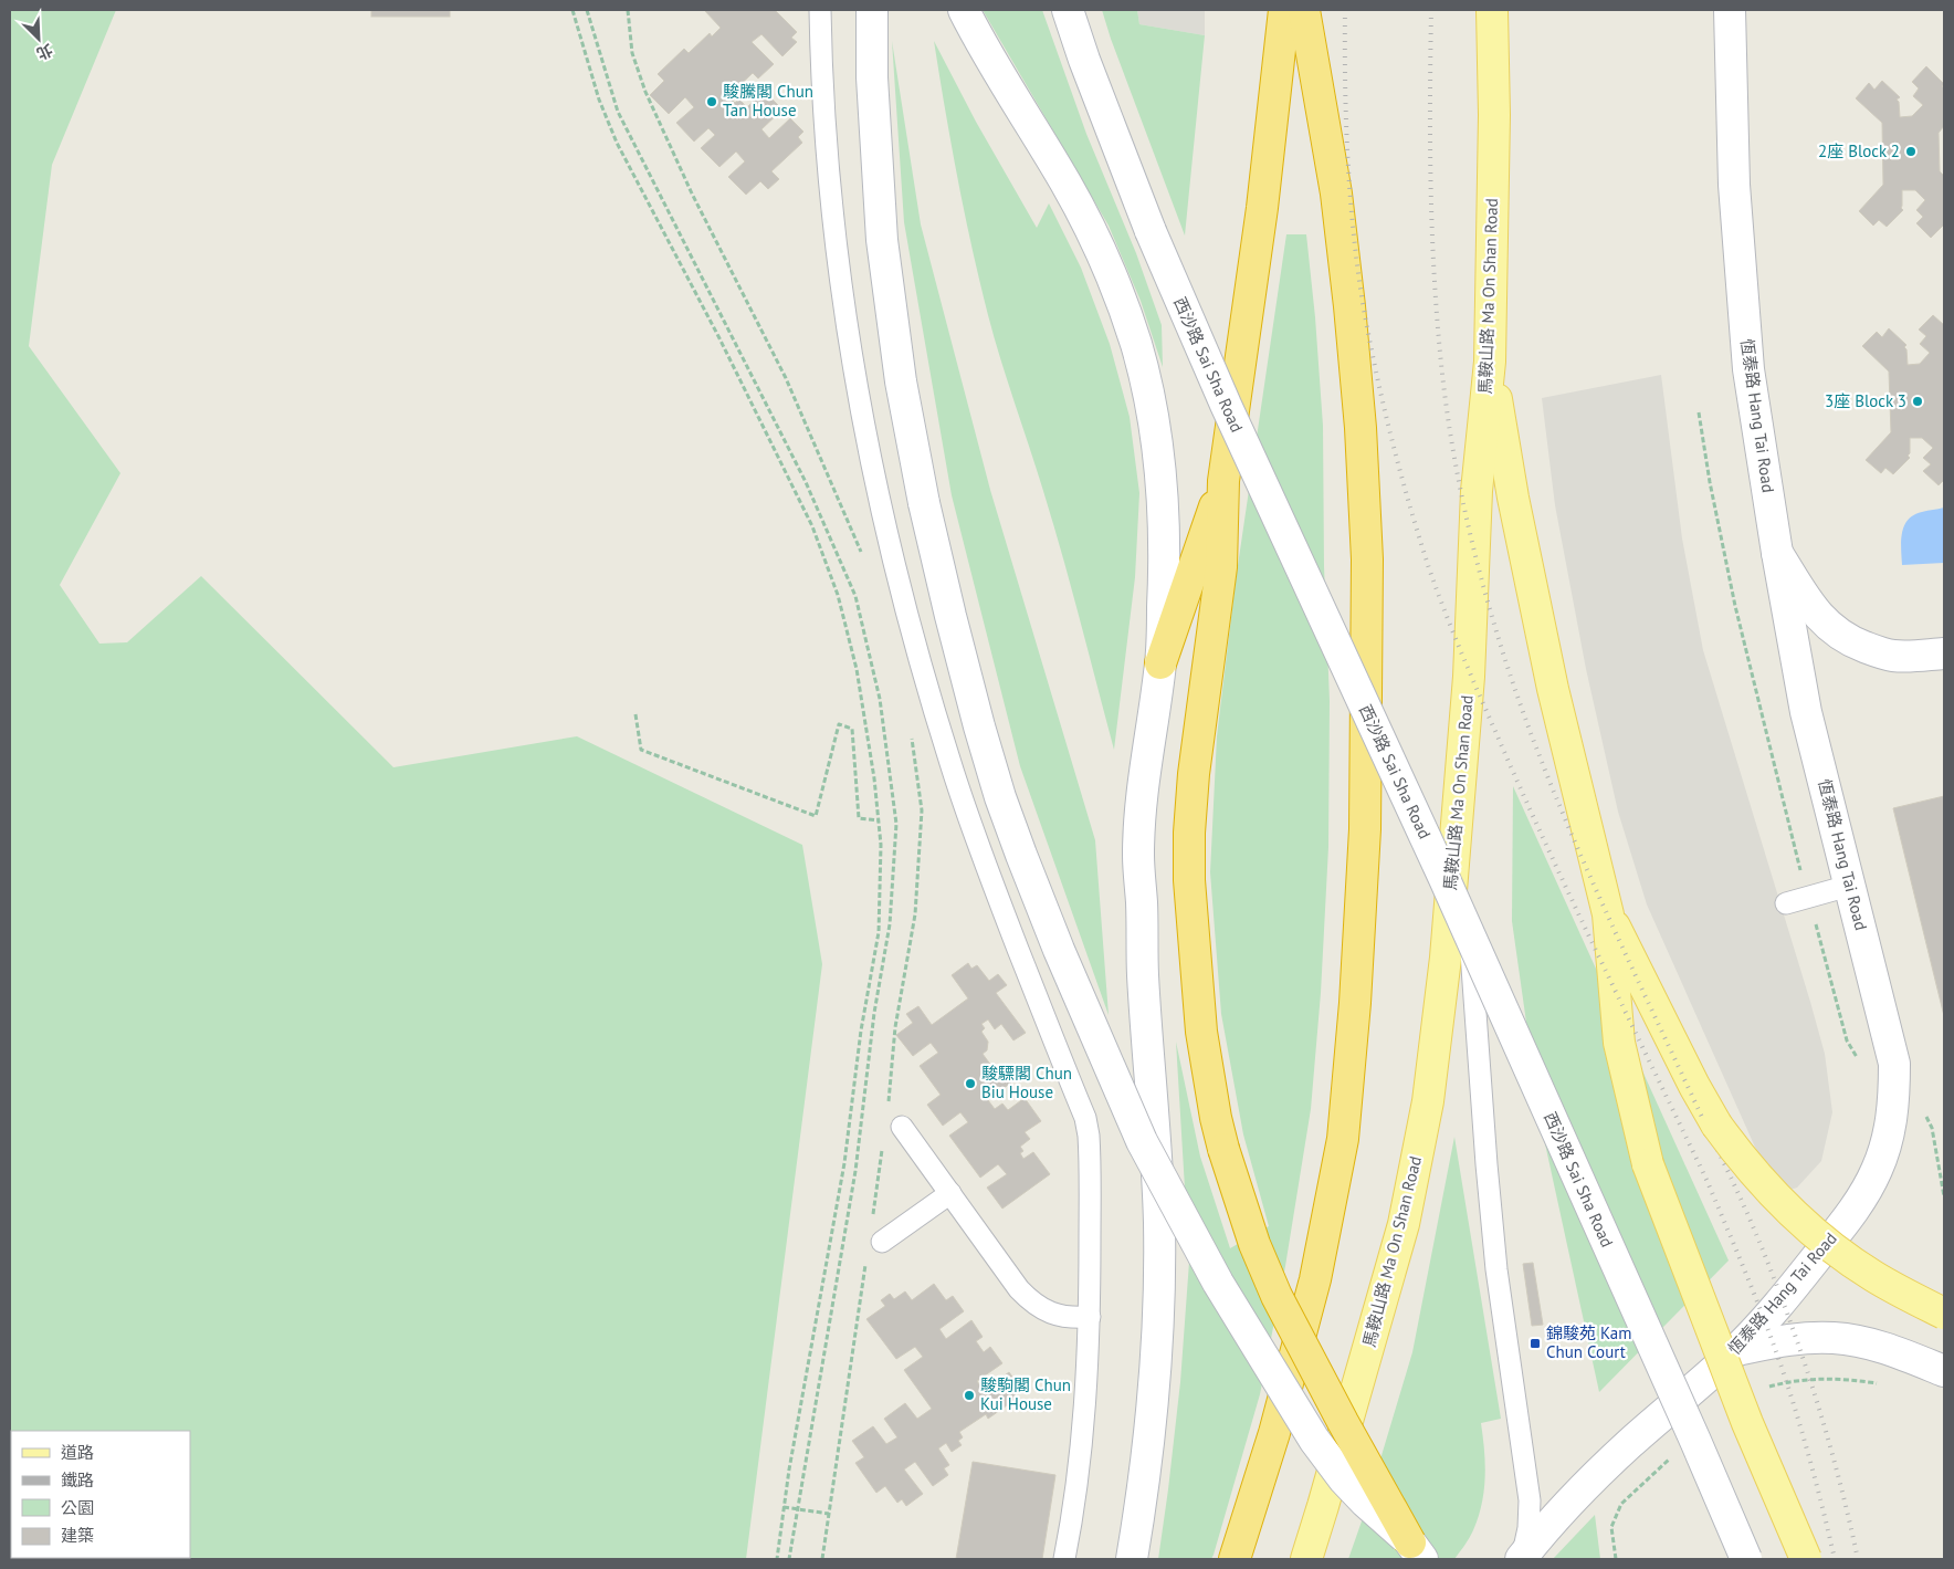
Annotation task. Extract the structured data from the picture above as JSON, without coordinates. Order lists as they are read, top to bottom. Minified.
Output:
{"streets":{"main road":["馬鞍山路 Ma On Shan Road","西沙路 Sai Sha Road","恆泰路 Hang Tai Road"]},"places":{"other":["駿騰閣 Chun Tan House","2座 Block 2","3座 Block 3","駿驃閣 Chun Biu House","駿駒閣 Chun Kui House"],"transit":["錦駿苑 Kam Chun Court"]},"legend":["道路","鐵路","公園","建築"],"north":"bottom right"}
